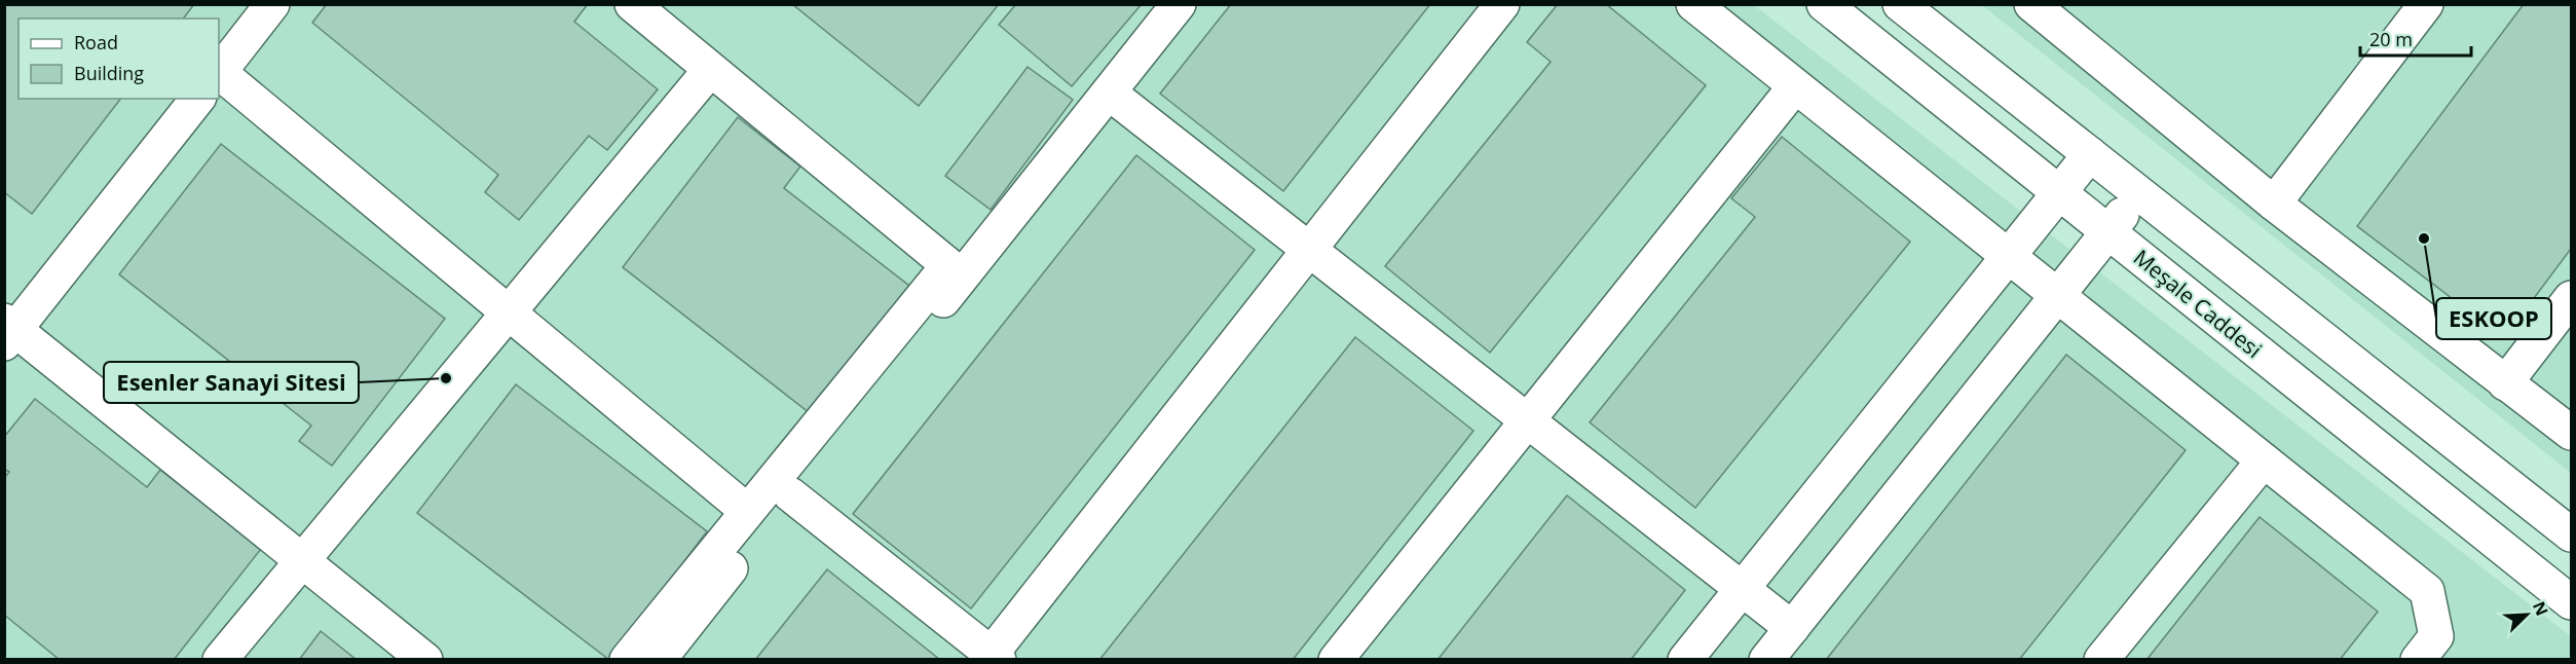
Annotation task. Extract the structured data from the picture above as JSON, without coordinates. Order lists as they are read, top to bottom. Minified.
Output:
{"streets":{"street":["Meşale Caddesi"]},"places":["ESKOOP","Esenler Sanayi Sitesi"],"legend":["Road","Building"],"scale_bar":"20 m","north":"top right"}
